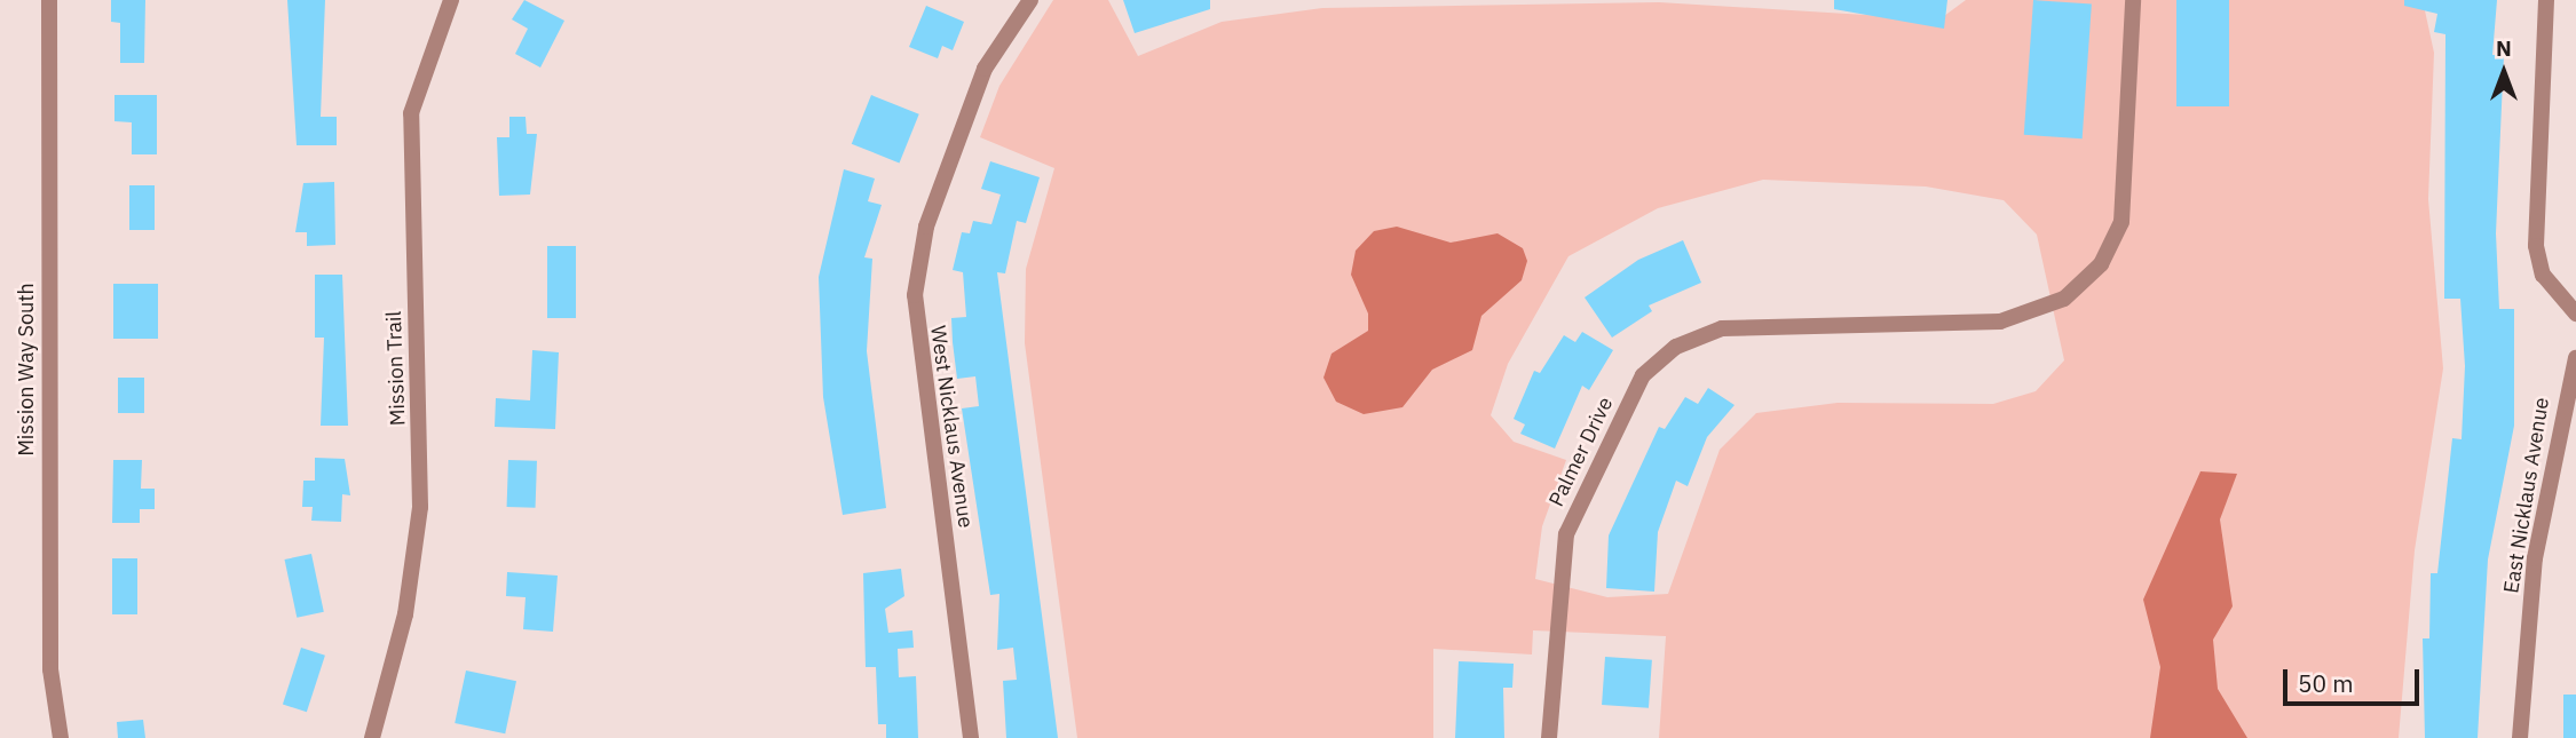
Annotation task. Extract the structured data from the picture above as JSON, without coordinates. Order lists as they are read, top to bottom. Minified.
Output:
{"streets":{"street":["Mission Trail","Mission Way South","West Nicklaus Avenue","Palmer Drive","East Nicklaus Avenue"]},"scale_bar":"50 m","north":"top"}
